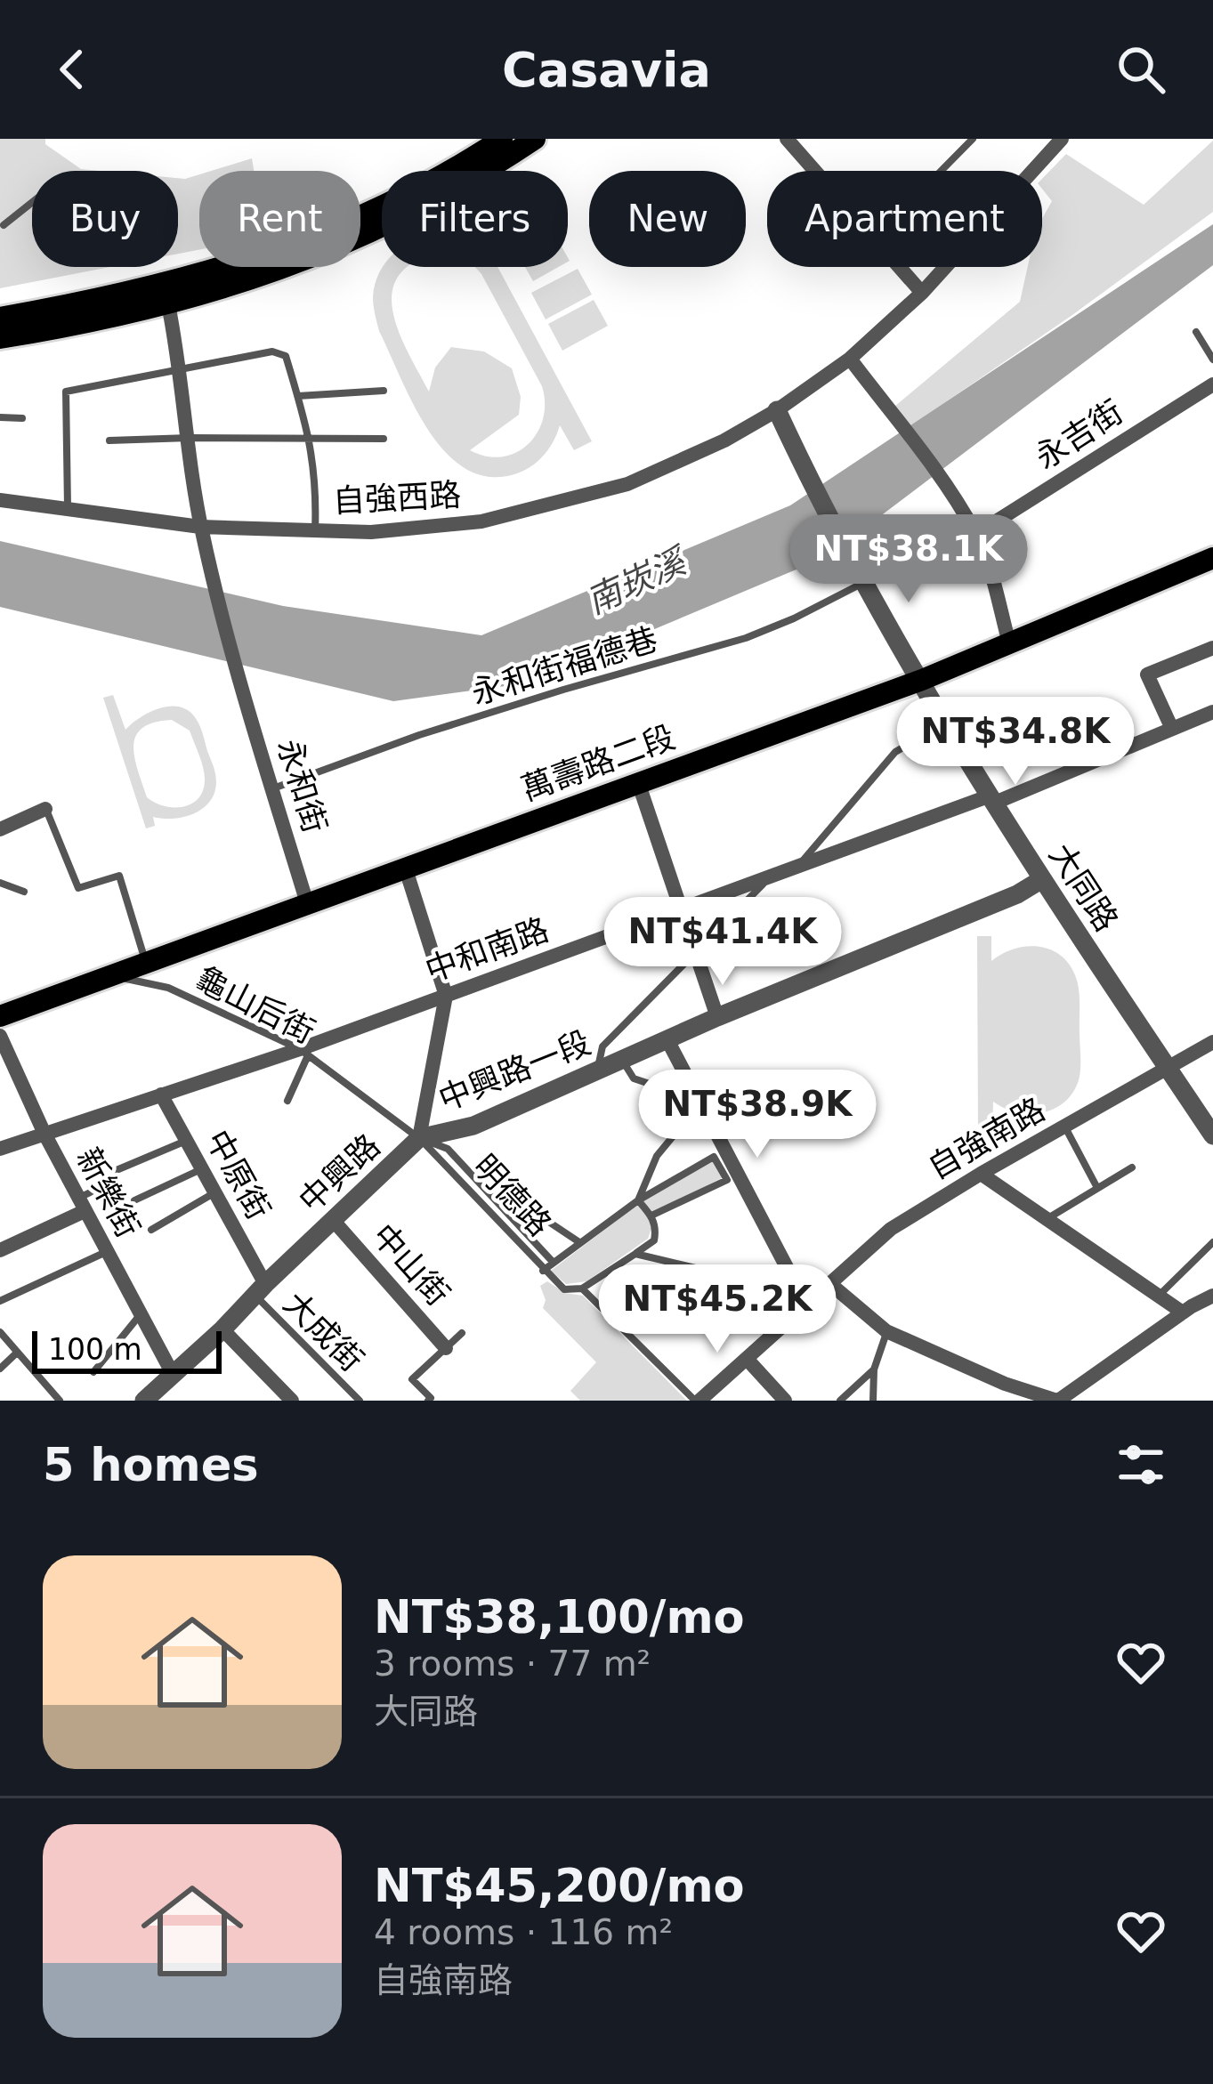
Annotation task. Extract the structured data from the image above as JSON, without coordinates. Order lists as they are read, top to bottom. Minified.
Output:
{"streets":{"main road":["萬壽路二段"],"street":["永吉街","自強西路","永和街","大同路","中和南路","中興路一段","自強南路","中興路","中原街","新樂街","中山街"],"lane":["永和街福德巷","龜山后街","明德路","大成街"]},"crossings":[["自強西路","永和街"],["自強西路","大同路"],["永和街福德巷","永和街"],["永和街福德巷","大同路"],["萬壽路二段","永和街"],["萬壽路二段","大同路"],["萬壽路二段","龜山后街"],["萬壽路二段","中興路"],["大同路","中和南路"],["大同路","中興路一段"],["大同路","自強南路"],["中和南路","龜山后街"],["中和南路","中興路"],["中和南路","中原街"],["中和南路","新樂街"],["龜山后街","中興路一段"],["龜山后街","中興路"],["龜山后街","明德路"],["中興路一段","中興路"],["中興路一段","明德路"],["中興路","中原街"],["中興路","新樂街"],["中興路","明德路"],["中興路","中山街"],["中興路","大成街"],["中原街","大成街"]],"water":["南崁溪"],"scale_bar":"100 m","page":{"header":"Casavia","chip":["Buy","Rent","Filters","New","Apartment"],"price":["NT$38.1K","NT$34.8K","NT$41.4K","NT$38.9K","NT$45.2K"],"scale":"100 m","heading":"5 homes","list":[{"name":"NT$38,100/mo","note":"3 rooms · 77 m² · 大同路"},{"name":"NT$45,200/mo","note":"4 rooms · 116 m² · 自強南路"}]}}
